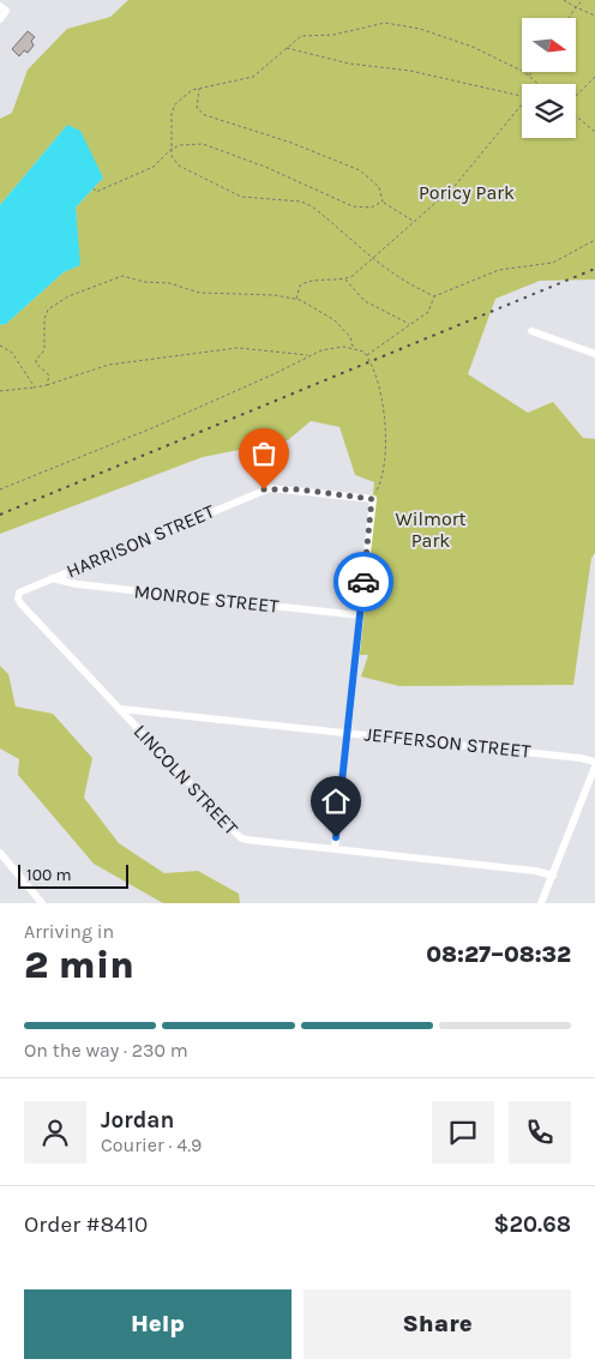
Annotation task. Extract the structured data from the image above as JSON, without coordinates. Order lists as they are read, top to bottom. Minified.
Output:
{"streets":{"street":["HARRISON STREET","MONROE STREET","JEFFERSON STREET","LINCOLN STREET"]},"crossings":[["HARRISON STREET","MONROE STREET"],["HARRISON STREET","LINCOLN STREET"],["JEFFERSON STREET","LINCOLN STREET"]],"parks":["Poricy Park","Wilmort Park"],"scale_bar":"100 m","north":"right","page":{"scale":"100 m","heading":["2 min","Arriving in","08:27–08:32"],"panel":["Jordan","Courier · 4.9","Order #8410","$20.68"],"bar":"On the way · 230 m","buttons":["Help","Share"]}}
